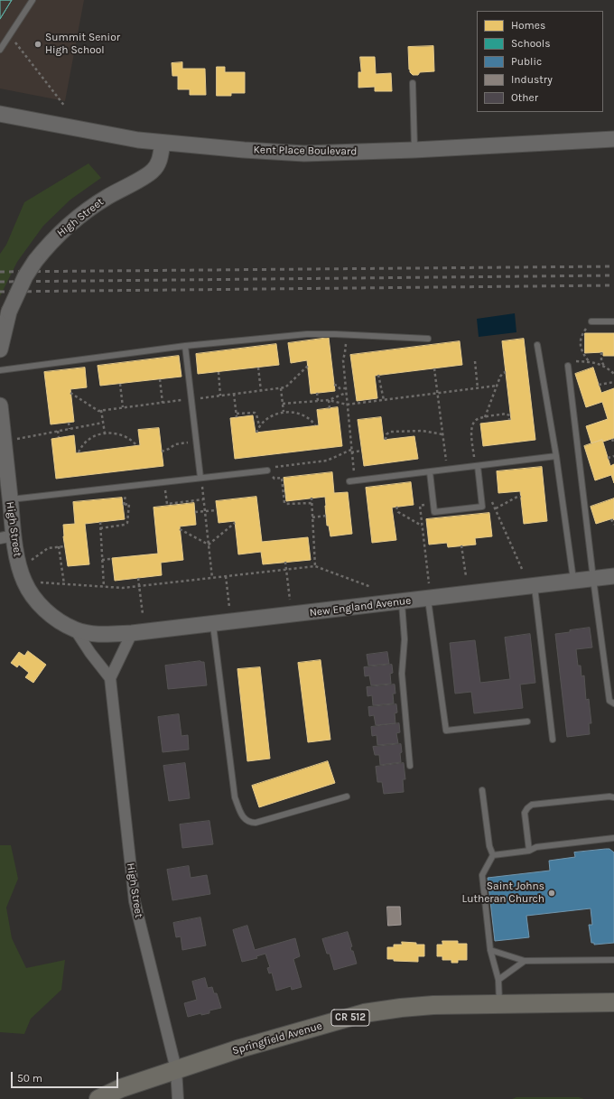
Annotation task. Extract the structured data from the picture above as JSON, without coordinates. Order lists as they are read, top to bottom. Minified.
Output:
{"streets":{"main road":["CR 512","Springfield Avenue"],"street":["Kent Place Boulevard","High Street","New England Avenue"]},"crossings":[["Kent Place Boulevard","High Street"],["High Street","New England Avenue"],["High Street","Springfield Avenue"]],"places":["Summit Senior High School","Saint Johns Lutheran Church"],"legend":["Homes","Schools","Public","Industry","Other"],"scale_bar":"50 m"}
